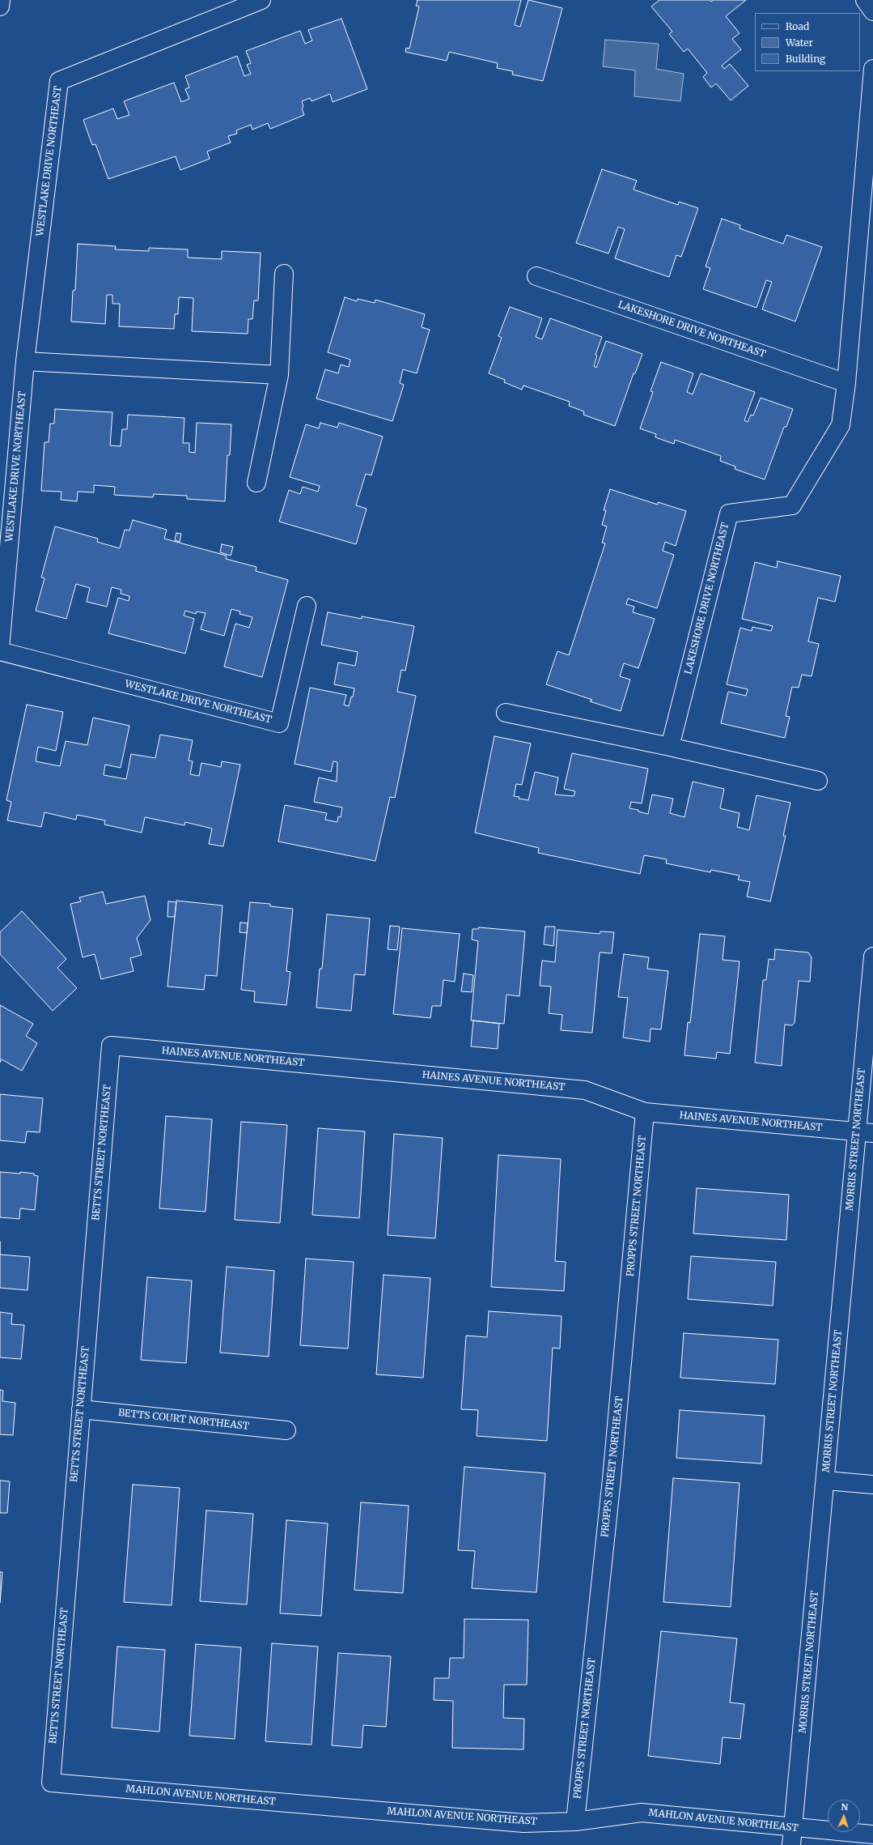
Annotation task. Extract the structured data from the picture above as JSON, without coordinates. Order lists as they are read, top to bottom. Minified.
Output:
{"streets":{"street":["WESTLAKE DRIVE NORTHEAST","LAKESHORE DRIVE NORTHEAST","HAINES AVENUE NORTHEAST","MORRIS STREET NORTHEAST","BETTS STREET NORTHEAST","PROPPS STREET NORTHEAST","BETTS COURT NORTHEAST","MAHLON AVENUE NORTHEAST"]},"crossings":[["HAINES AVENUE NORTHEAST","MORRIS STREET NORTHEAST"],["HAINES AVENUE NORTHEAST","BETTS STREET NORTHEAST"],["HAINES AVENUE NORTHEAST","PROPPS STREET NORTHEAST"],["MORRIS STREET NORTHEAST","MAHLON AVENUE NORTHEAST"],["BETTS STREET NORTHEAST","BETTS COURT NORTHEAST"],["BETTS STREET NORTHEAST","MAHLON AVENUE NORTHEAST"],["PROPPS STREET NORTHEAST","MAHLON AVENUE NORTHEAST"]],"legend":["Road","Water","Building"],"north":"top"}
